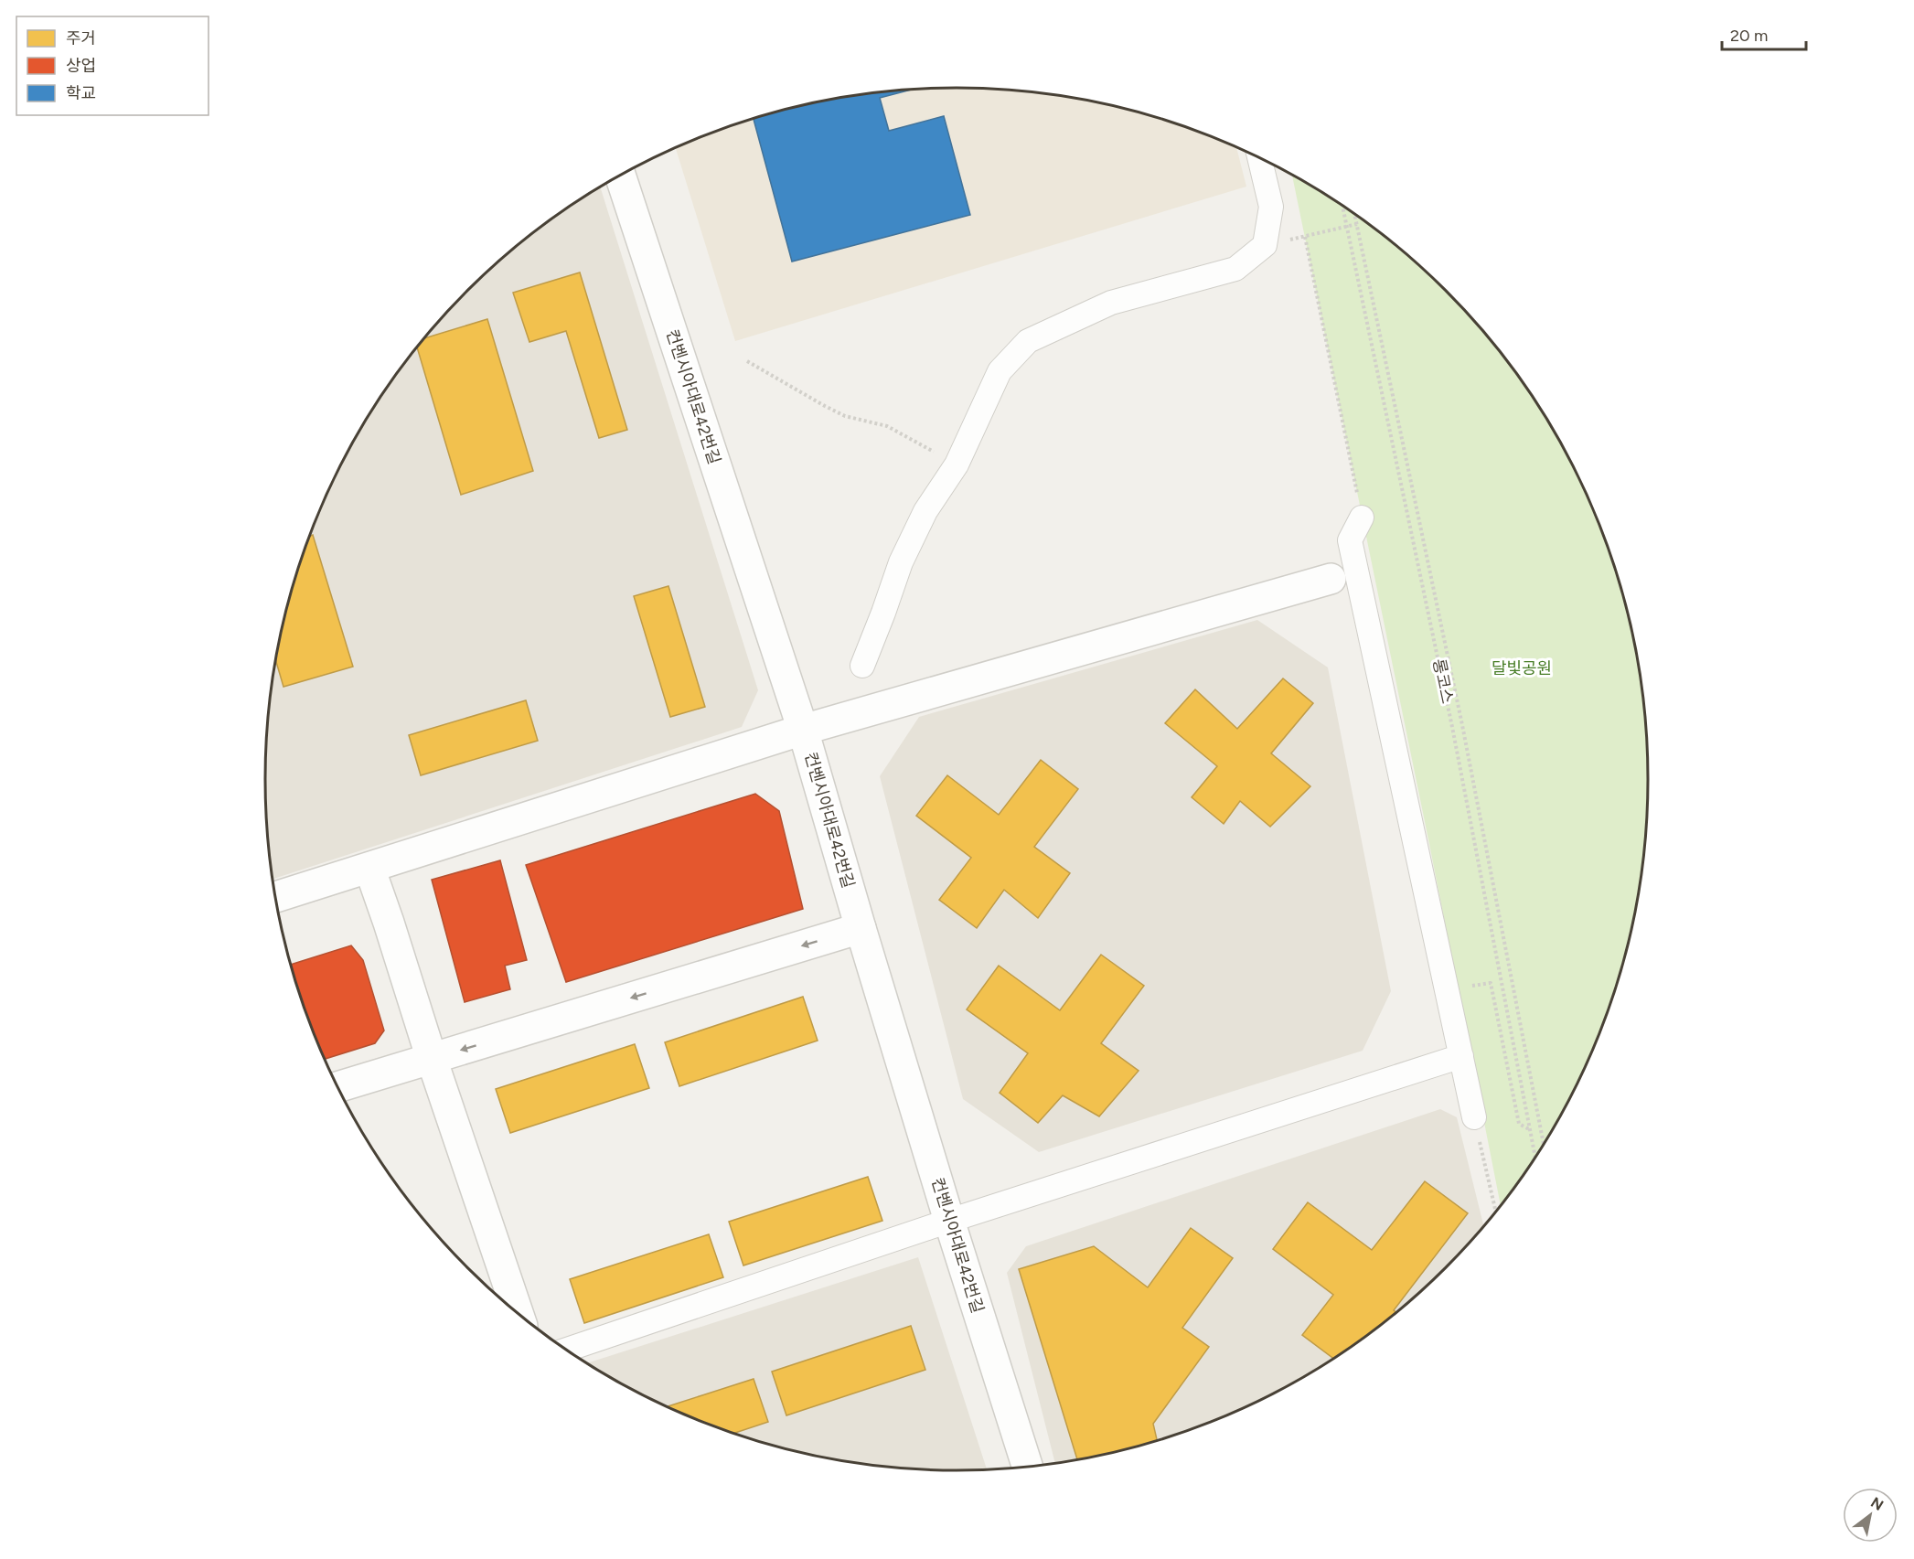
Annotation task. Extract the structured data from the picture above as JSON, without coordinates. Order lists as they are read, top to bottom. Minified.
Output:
{"streets":{"street":["컨벤시아대로42번길"],"path":["롱코스"]},"parks":["달빛공원"],"legend":["주거","상업","학교"],"scale_bar":"20 m","north":"top right"}
